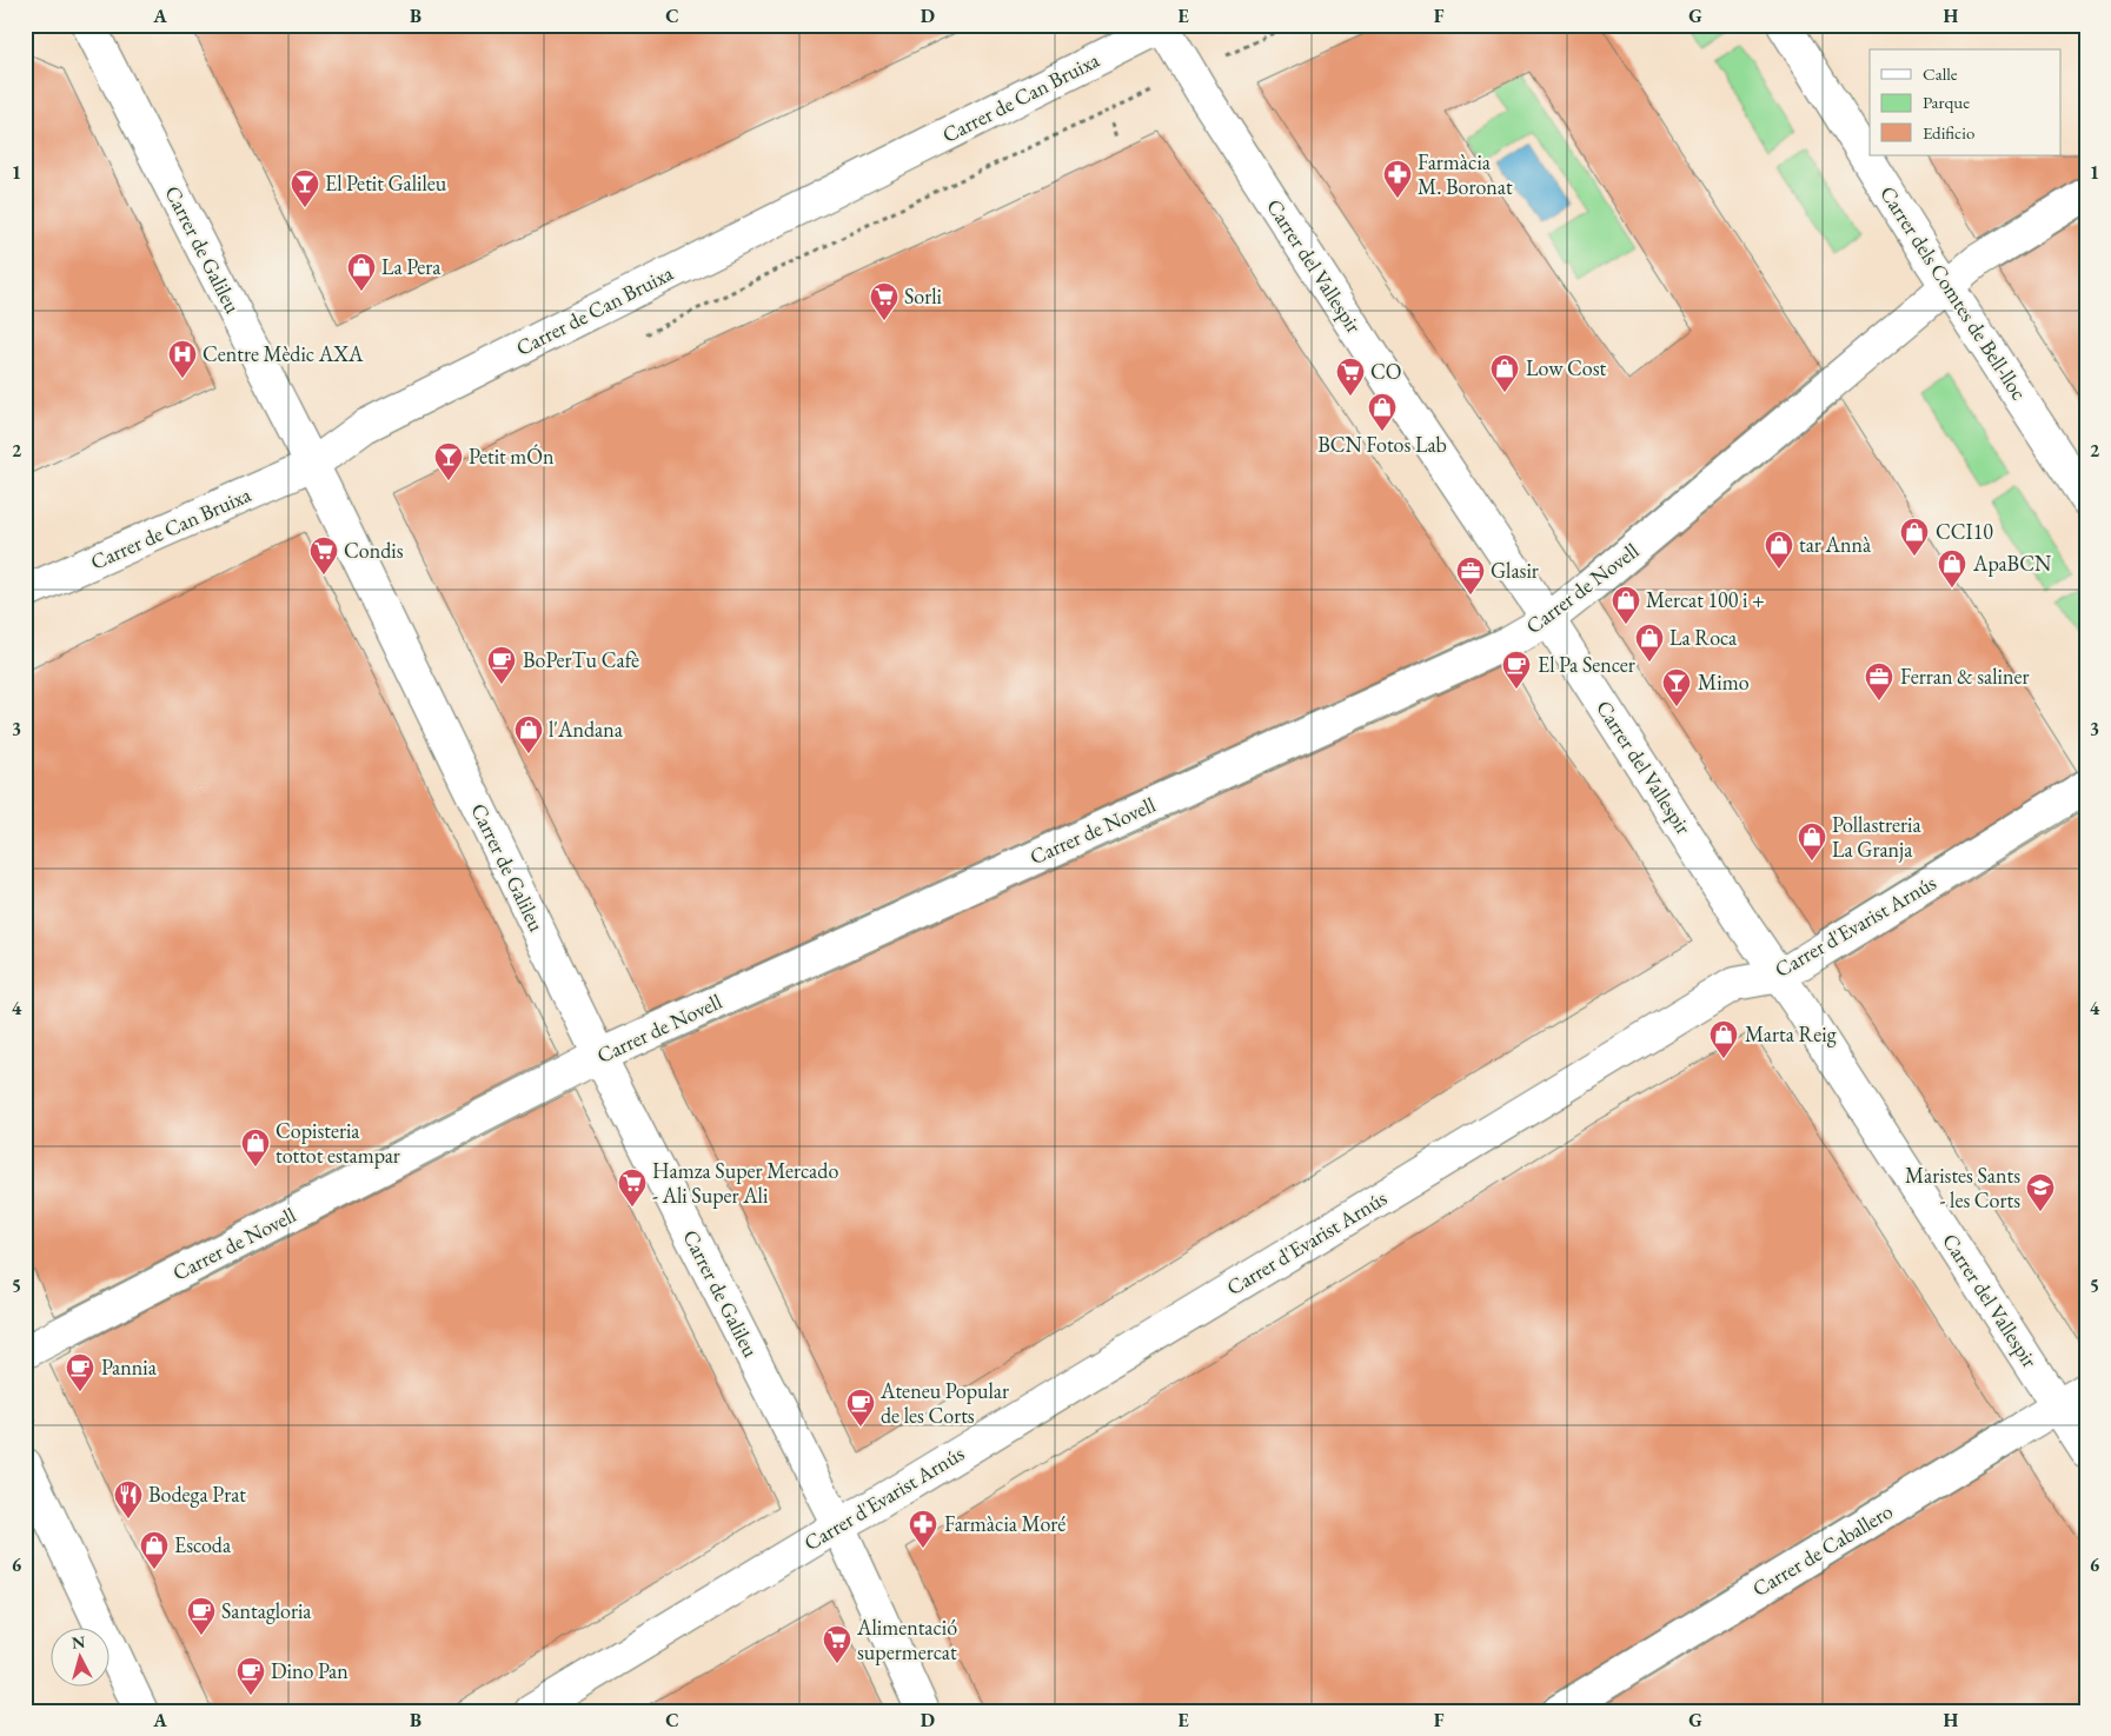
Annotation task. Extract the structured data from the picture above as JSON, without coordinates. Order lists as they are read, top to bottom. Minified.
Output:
{"streets":{"street":["Carrer de Can Bruixa","Carrer de Galileu","Carrer del Vallespir","Carrer dels Comtes de Bell-lloc","Carrer de Novell","Carrer d'Evarist Arnús","Carrer de Caballero"]},"crossings":[["Carrer de Can Bruixa","Carrer de Galileu"],["Carrer de Can Bruixa","Carrer del Vallespir"],["Carrer de Galileu","Carrer de Novell"],["Carrer de Galileu","Carrer d'Evarist Arnús"],["Carrer del Vallespir","Carrer de Novell"],["Carrer del Vallespir","Carrer d'Evarist Arnús"],["Carrer del Vallespir","Carrer de Caballero"],["Carrer dels Comtes de Bell-lloc","Carrer de Novell"]],"places":{"pharmacy":["Farmàcia M. Boronat","Farmàcia Moré"],"bar":["El Petit Galileu","Petit mÓn","Mimo"],"shop":["La Pera","Low Cost","BCN Fotos Lab","CCI10","tar Annà","ApaBCN","Mercat 100 i +","La Roca","l'Andana","Pollastreria La Granja","Marta Reig","Copisteria tottot estampar","Escoda"],"supermarket":["Sorli","CO","Condis","Hamza Super Mercado - Ali Super Ali","Alimentació supermercat"],"hospital":["Centre Mèdic AXA"],"office":["Glasir","Ferran & saliner"],"cafe":["BoPerTu Cafè","El Pa Sencer","Pannia","Ateneu Popular de les Corts","Santagloria","Dino Pan"],"school or university":["Maristes Sants - les Corts"],"restaurant":["Bodega Prat"]},"legend":["Calle","Parque","Edificio"],"north":"top","grid":{"columns":["A","B","C","D","E","F","G","H"],"rows":["1","2","3","4","5","6"]}}
